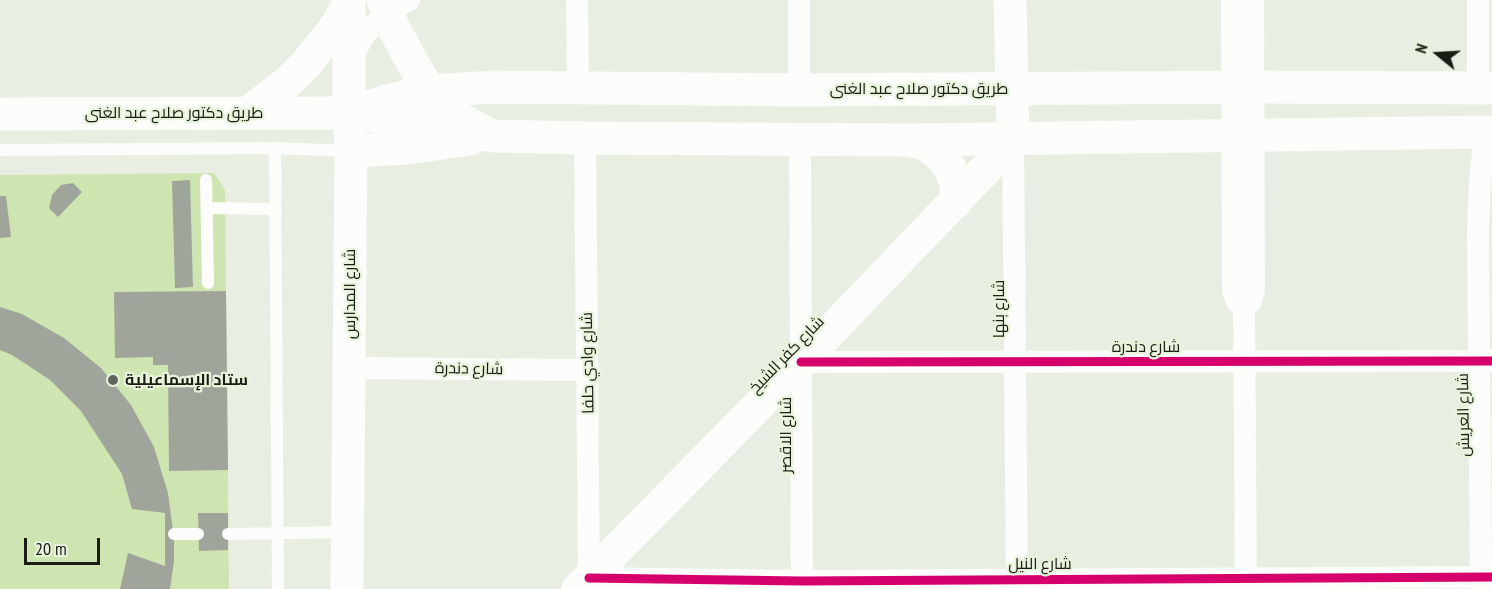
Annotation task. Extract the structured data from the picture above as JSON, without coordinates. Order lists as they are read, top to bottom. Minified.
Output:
{"streets":{"main road":["طريق دكتور صلاح عبد الغنى","شارع المدارس","شارع بنها","شارع كفر الشيخ"],"street":["شارع دندرة","شارع وادي حلفا","شارع العريش","شارع الاقصر","شارع النيل"]},"crossings":[["طريق دكتور صلاح عبد الغنى","شارع المدارس"],["طريق دكتور صلاح عبد الغنى","شارع بنها"],["طريق دكتور صلاح عبد الغنى","شارع كفر الشيخ"],["طريق دكتور صلاح عبد الغنى","شارع وادي حلفا"],["طريق دكتور صلاح عبد الغنى","شارع العريش"],["طريق دكتور صلاح عبد الغنى","شارع الاقصر"],["شارع المدارس","شارع دندرة"],["شارع بنها","شارع دندرة"],["شارع بنها","شارع كفر الشيخ"],["شارع بنها","شارع النيل"],["شارع دندرة","شارع كفر الشيخ"],["شارع دندرة","شارع وادي حلفا"],["شارع دندرة","شارع العريش"],["شارع دندرة","شارع الاقصر"],["شارع كفر الشيخ","شارع وادي حلفا"],["شارع كفر الشيخ","شارع الاقصر"],["شارع كفر الشيخ","شارع النيل"],["شارع وادي حلفا","شارع النيل"],["شارع العريش","شارع النيل"],["شارع الاقصر","شارع النيل"]],"places":["ستاد الإسماعيلية"],"scale_bar":"20 m","north":"left"}
